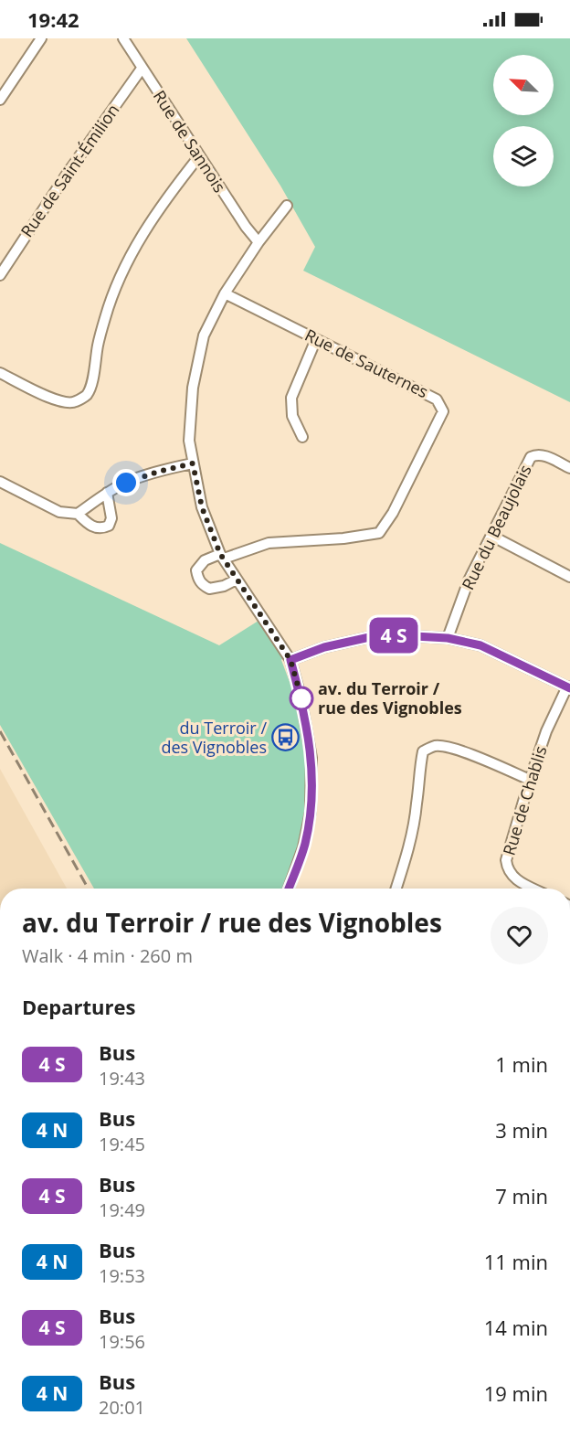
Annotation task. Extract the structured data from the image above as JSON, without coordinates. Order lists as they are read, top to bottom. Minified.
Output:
{"streets":{"street":["Rue de Sannois","Rue de Saint-Émilion","Rue de Sauternes","Rue du Beaujolais","Rue de Chablis"]},"crossings":[["Rue de Sannois","Rue de Saint-Émilion"]],"places":{"other":["av. du Terroir / rue des Vignobles"],"bus stop":["du Terroir / des Vignobles"]},"north":"top left","page":{"status":"19:42","on_map":"4 S","heading":[["av. du Terroir / rue des Vignobles","Walk · 4 min · 260 m"],"Departures"],"list":[{"mark":"4 S","name":"Bus","note":"19:43","value":"1 min"},{"mark":"4 N","name":"Bus","note":"19:45","value":"3 min"},{"mark":"4 S","name":"Bus","note":"19:49","value":"7 min"},{"mark":"4 N","name":"Bus","note":"19:53","value":"11 min"},{"mark":"4 S","name":"Bus","note":"19:56","value":"14 min"},{"mark":"4 N","name":"Bus","note":"20:01","value":"19 min"}]}}
